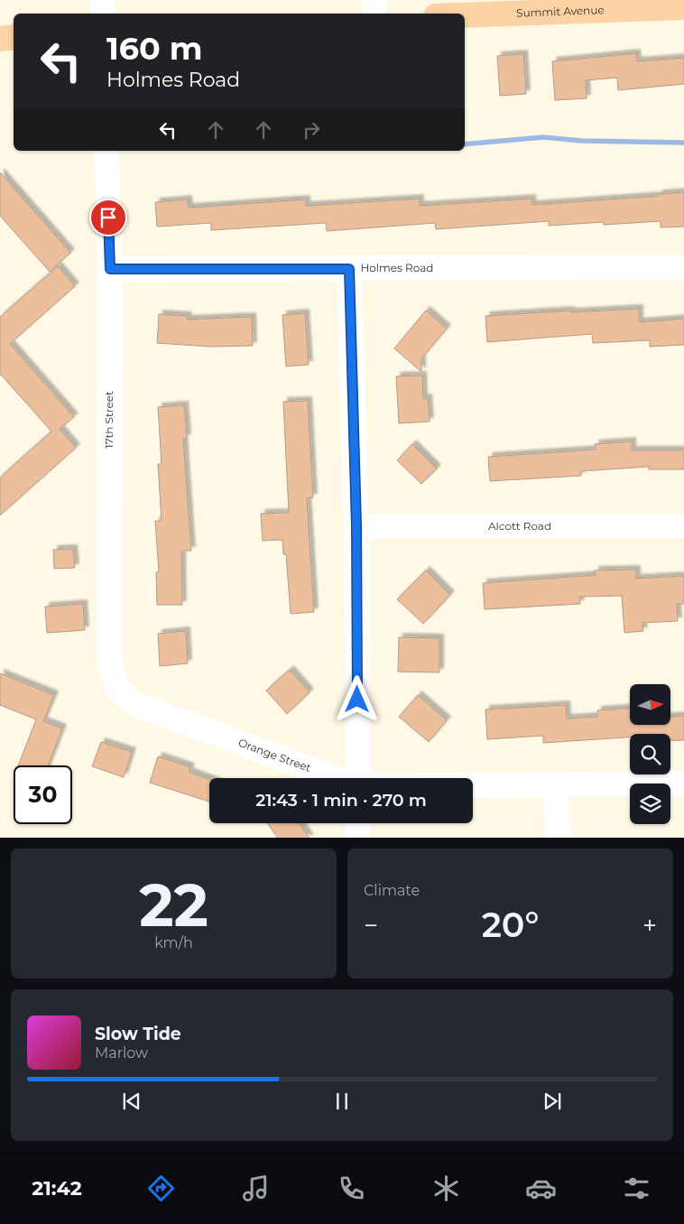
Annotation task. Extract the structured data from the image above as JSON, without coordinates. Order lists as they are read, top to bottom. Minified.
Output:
{"streets":{"main road":["Summit Avenue"],"street":["Holmes Road","17th Street","Alcott Road","Orange Street"]},"crossings":[["Holmes Road","17th Street"],["17th Street","Orange Street"]],"north":"right","page":{"turn":["160 m","Holmes Road"],"limit":"30","trip":"21:43 · 1 min · 270 m","tile":[["22","km/h"],"Climate"],"heat":["−","20°","+"],"song":["Slow Tide","Marlow"],"tabs":"21:42"}}
